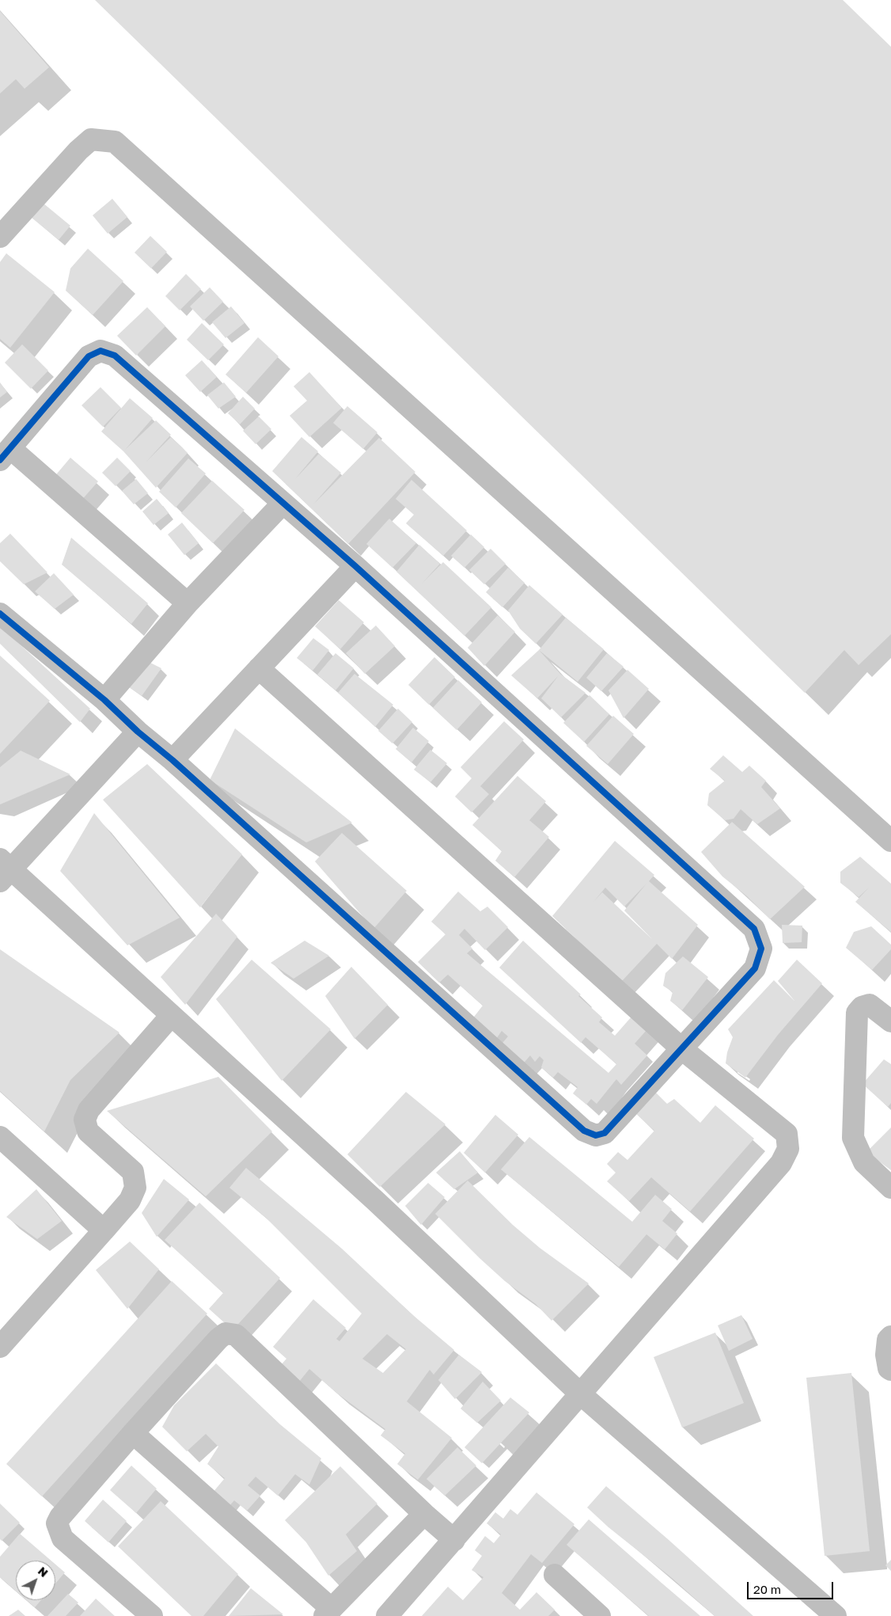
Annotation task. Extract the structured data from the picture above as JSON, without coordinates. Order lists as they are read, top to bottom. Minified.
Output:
{"scale_bar":"20 m","north":"top right"}
